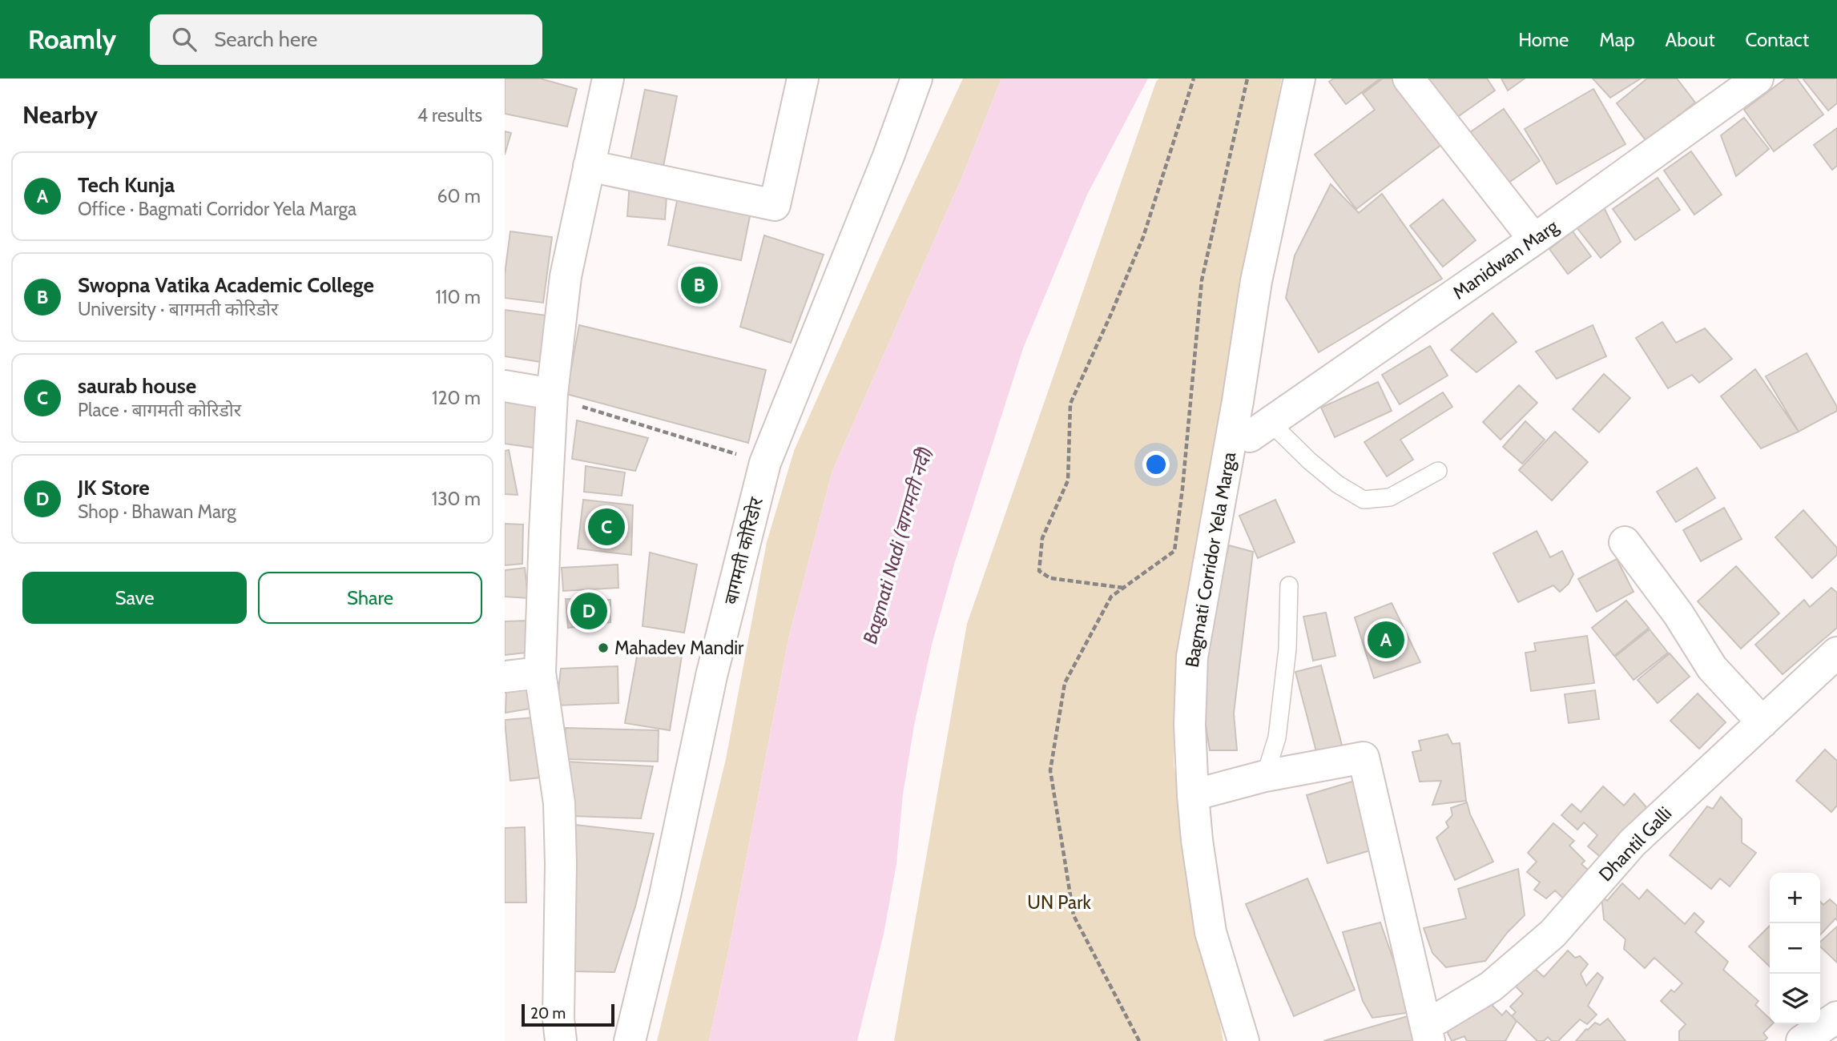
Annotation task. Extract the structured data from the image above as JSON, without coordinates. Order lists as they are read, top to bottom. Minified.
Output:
{"streets":{"street":["Manidwan Marg","बागमती कोरिडोर","Bagmati Corridor Yela Marga","Dhantil Galli"]},"water":["Bagmati Nadi (बागमती नदी)"],"parks":["UN Park"],"places":["Mahadev Mandir"],"scale_bar":"20 m","page":{"header":"Roamly","search":"Search here","nav":["Home","Map","About","Contact"],"heading":["Nearby","4 results"],"list":[{"mark":"A","name":"Tech Kunja","note":"Office · Bagmati Corridor Yela Marga","value":"60 m"},{"mark":"B","name":"Swopna Vatika Academic College","note":"University · बागमती कोरिडोर","value":"110 m"},{"mark":"C","name":"saurab house","note":"Place · बागमती कोरिडोर","value":"120 m"},{"mark":"D","name":"JK Store","note":"Shop · Bhawan Marg","value":"130 m"}],"pins":["B","C","D","A"],"buttons":["Save","Share"],"map_buttons":["+","−"],"scale":"20 m"}}
